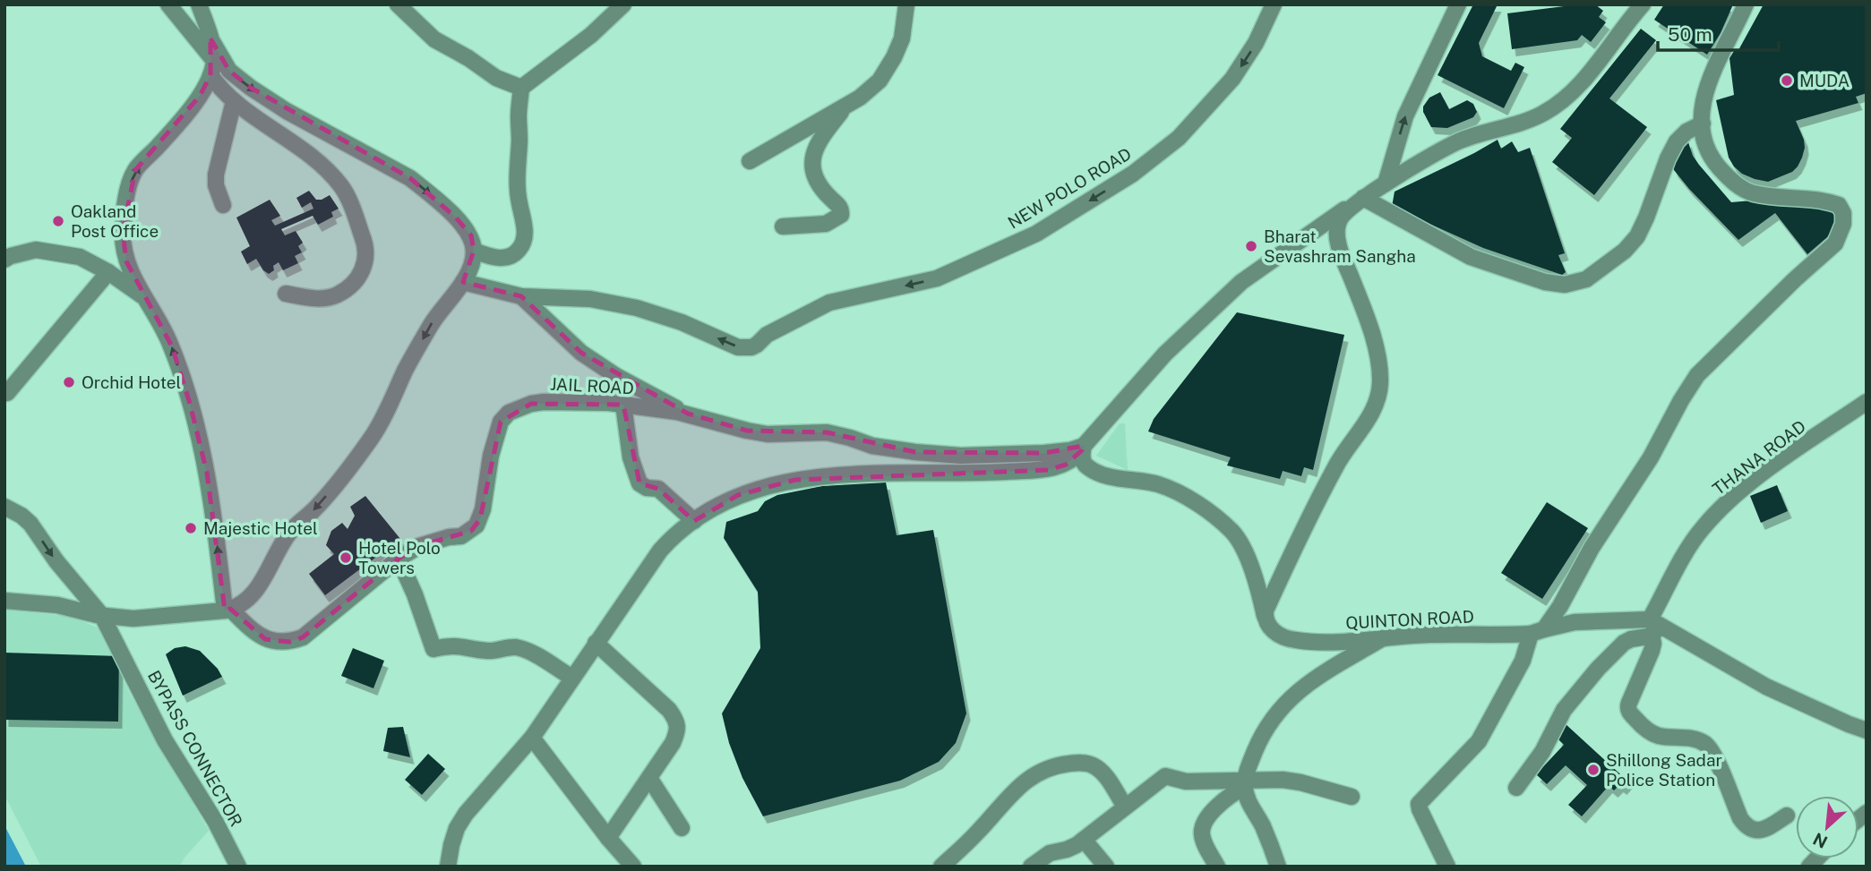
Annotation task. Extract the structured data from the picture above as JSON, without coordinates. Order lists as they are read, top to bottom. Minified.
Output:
{"streets":{"street":["NEW POLO ROAD","JAIL ROAD","THANA ROAD","QUINTON ROAD","BYPASS CONNECTOR"]},"crossings":[["THANA ROAD","QUINTON ROAD"]],"one_way":["NEW POLO ROAD"],"places":["MUDA","Oakland Post Office","Bharat Sevashram Sangha","Orchid Hotel","Majestic Hotel","Hotel Polo Towers","Shillong Sadar Police Station"],"scale_bar":"50 m","north":"bottom left"}
